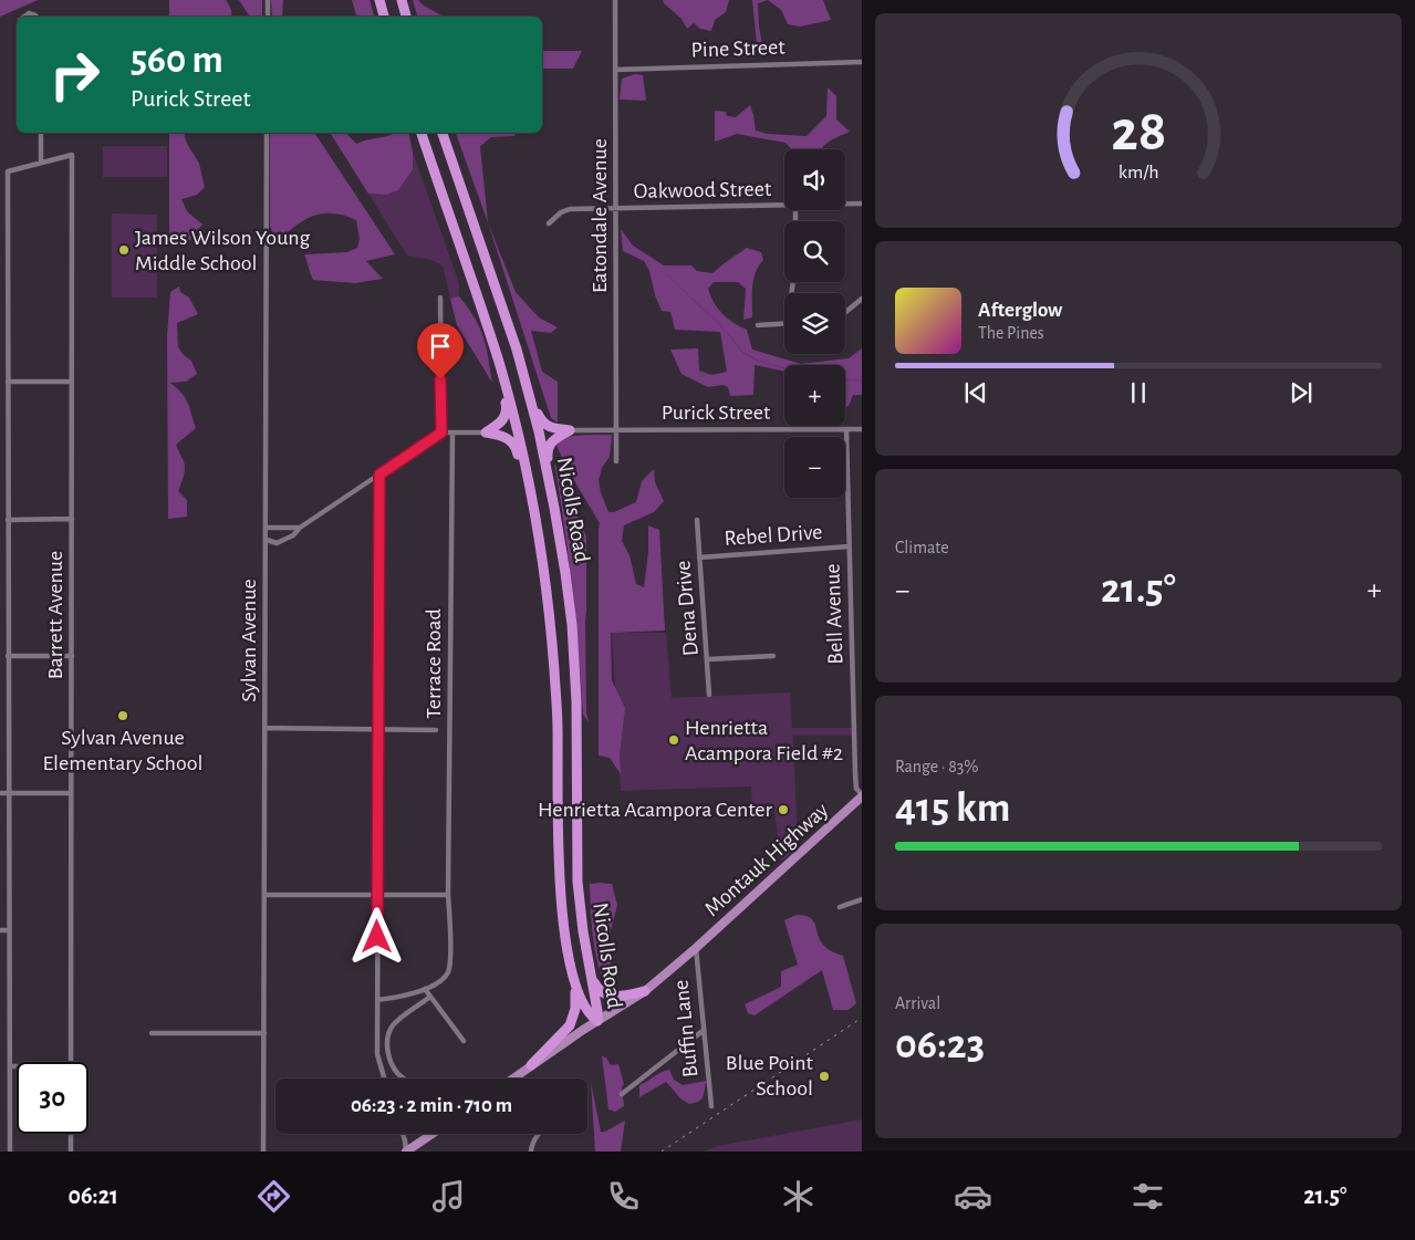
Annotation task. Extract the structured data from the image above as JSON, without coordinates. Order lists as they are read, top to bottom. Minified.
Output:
{"streets":{"highway":["Nicolls Road"],"main road":["Montauk Highway"],"street":["Pine Street","Oakwood Street","Eatondale Avenue","Purick Street","Rebel Drive","Dena Drive","Bell Avenue","Barrett Avenue","Sylvan Avenue","Terrace Road","Buffin Lane"]},"crossings":[["Pine Street","Eatondale Avenue"],["Oakwood Street","Eatondale Avenue"],["Eatondale Avenue","Purick Street"],["Purick Street","Bell Avenue"],["Rebel Drive","Dena Drive"],["Rebel Drive","Bell Avenue"],["Bell Avenue","Montauk Highway"],["Montauk Highway","Buffin Lane"]],"places":["James Wilson Young Middle School","Sylvan Avenue Elementary School","Henrietta Acampora Field #2","Henrietta Acampora Center","Blue Point School"],"page":{"turn":["560 m","Purick Street"],"map_buttons":["+","−"],"song":["Afterglow","The Pines"],"tile":["Climate",["Range · 83%","415 km"],["Arrival","06:23"]],"heat":["−","21.5°","+"],"limit":"30","trip":"06:23 · 2 min · 710 m","tabs":["06:21","21.5°"],"gauge":["28","km/h"]}}
